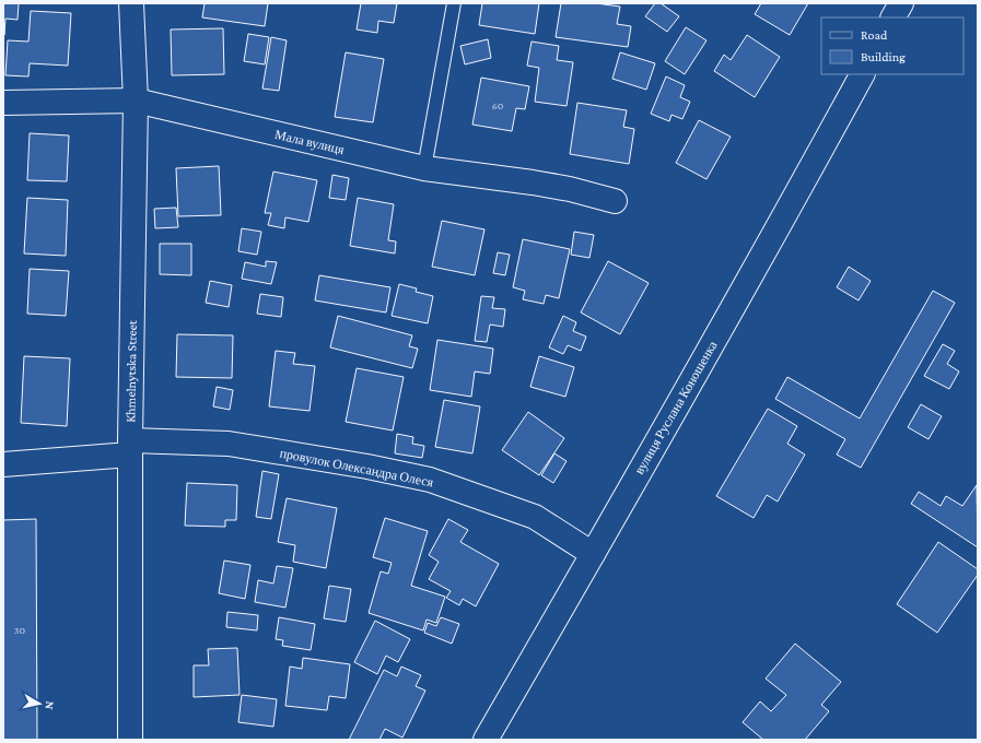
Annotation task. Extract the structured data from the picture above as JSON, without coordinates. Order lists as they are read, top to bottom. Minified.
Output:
{"streets":{"street":["Мала вулиця","Khmelnytska Street","вулиця Руслана Коношенка","провулок Олександра Олеся"]},"crossings":[["Мала вулиця","Khmelnytska Street"],["Khmelnytska Street","провулок Олександра Олеся"],["вулиця Руслана Коношенка","провулок Олександра Олеся"]],"house_numbers":["60","30"],"legend":["Road","Building"],"north":"right"}
